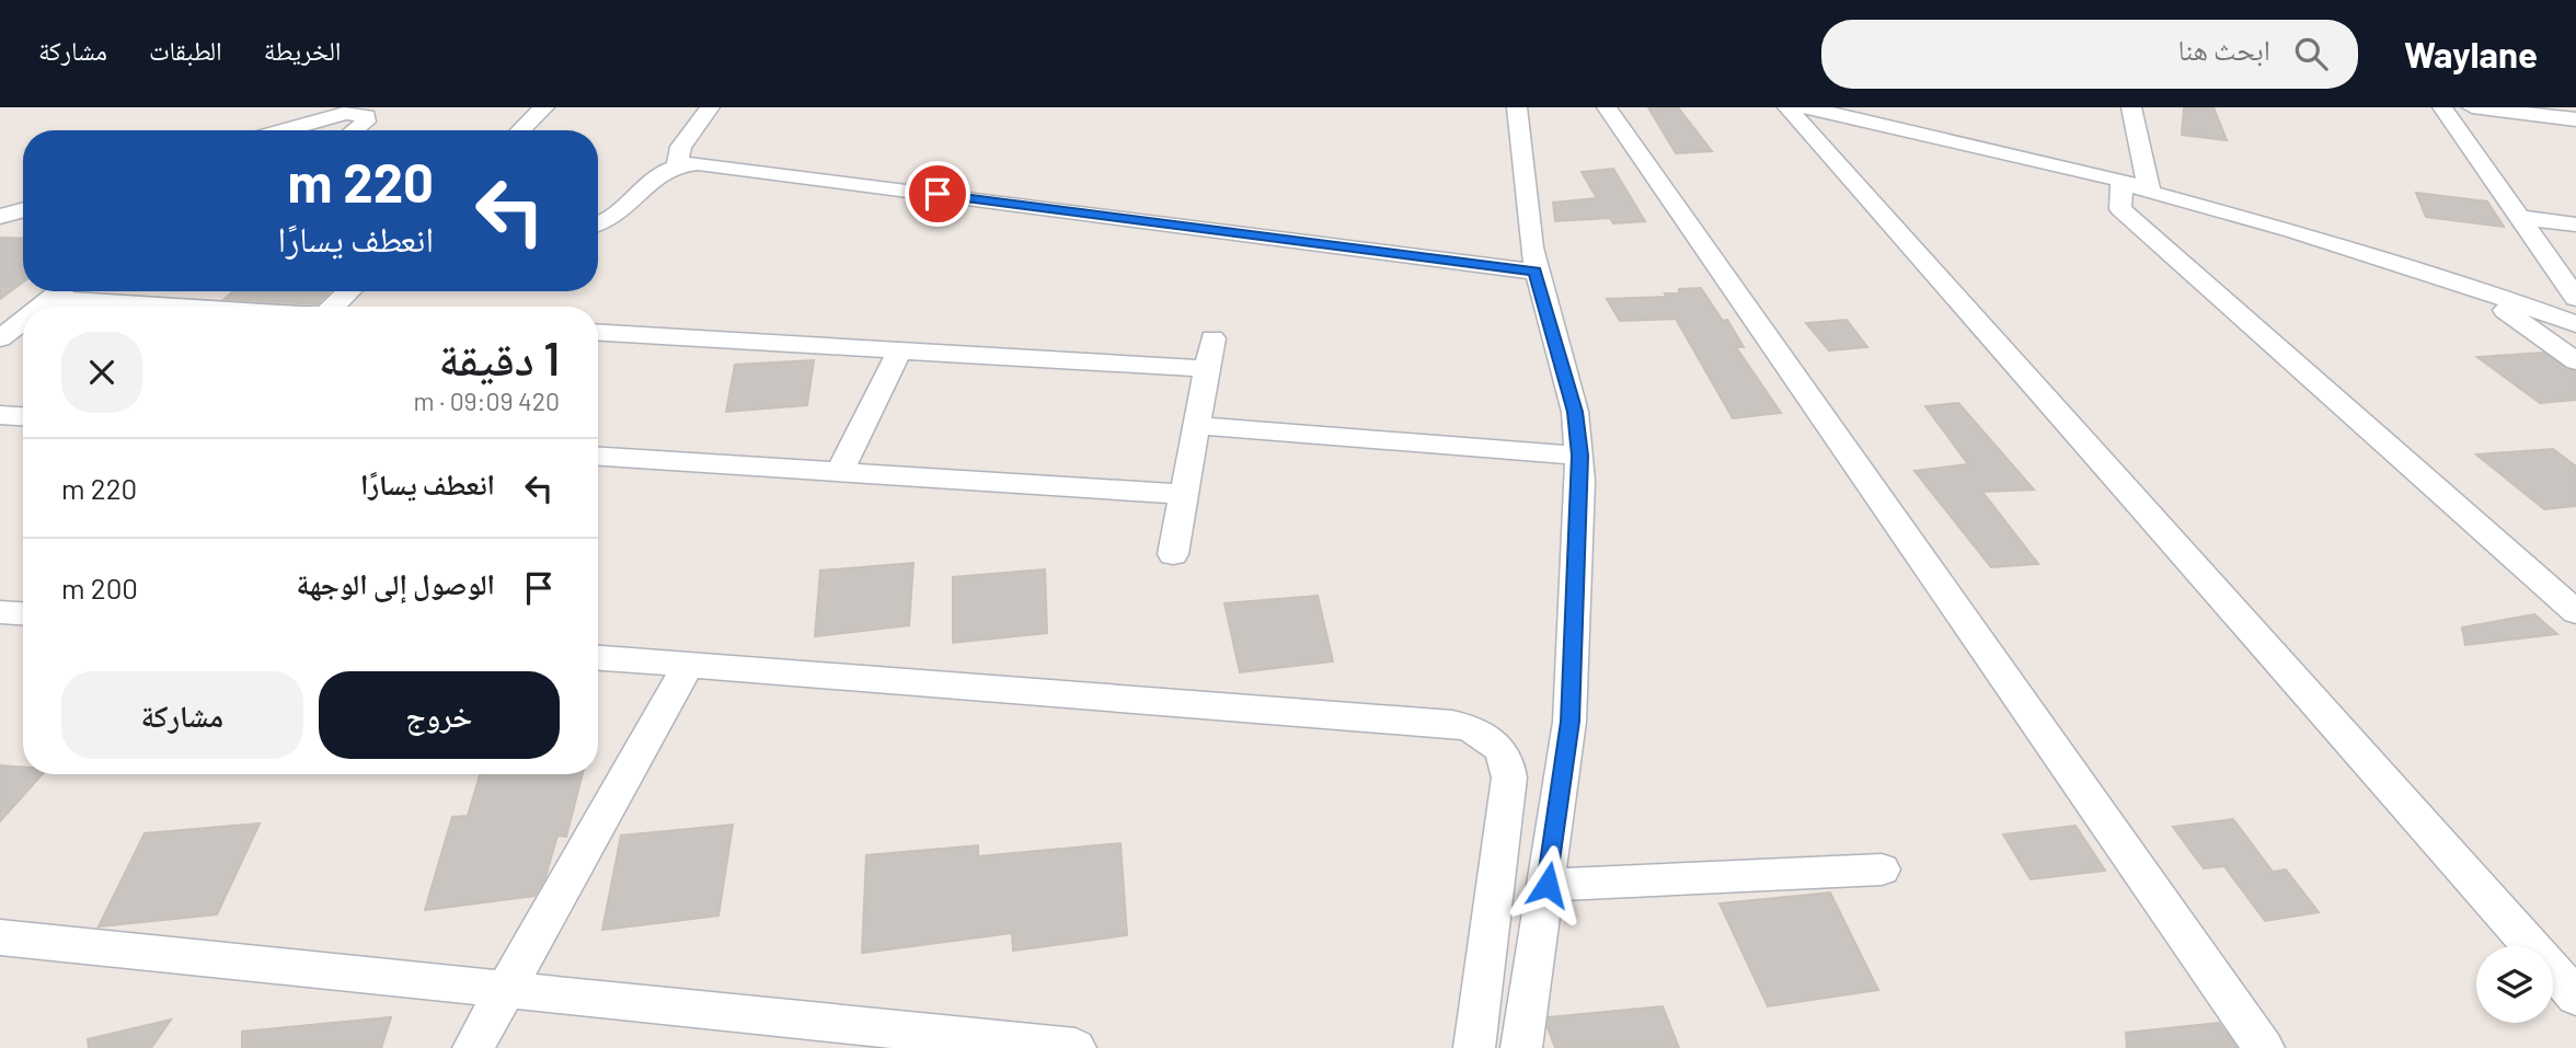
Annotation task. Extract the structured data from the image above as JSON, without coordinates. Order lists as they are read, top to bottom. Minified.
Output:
{"page":{"header":"Waylane","search":"ابحث هنا","nav":["الخريطة","الطبقات","مشاركة"],"turn":["220 m","انعطف يسارًا"],"heading":["1 دقيقة","420 m · 09:09"],"list":[{"name":"انعطف يسارًا","value":"220 m"},{"name":"الوصول إلى الوجهة","value":"200 m"}],"buttons":["خروج","مشاركة"]}}
